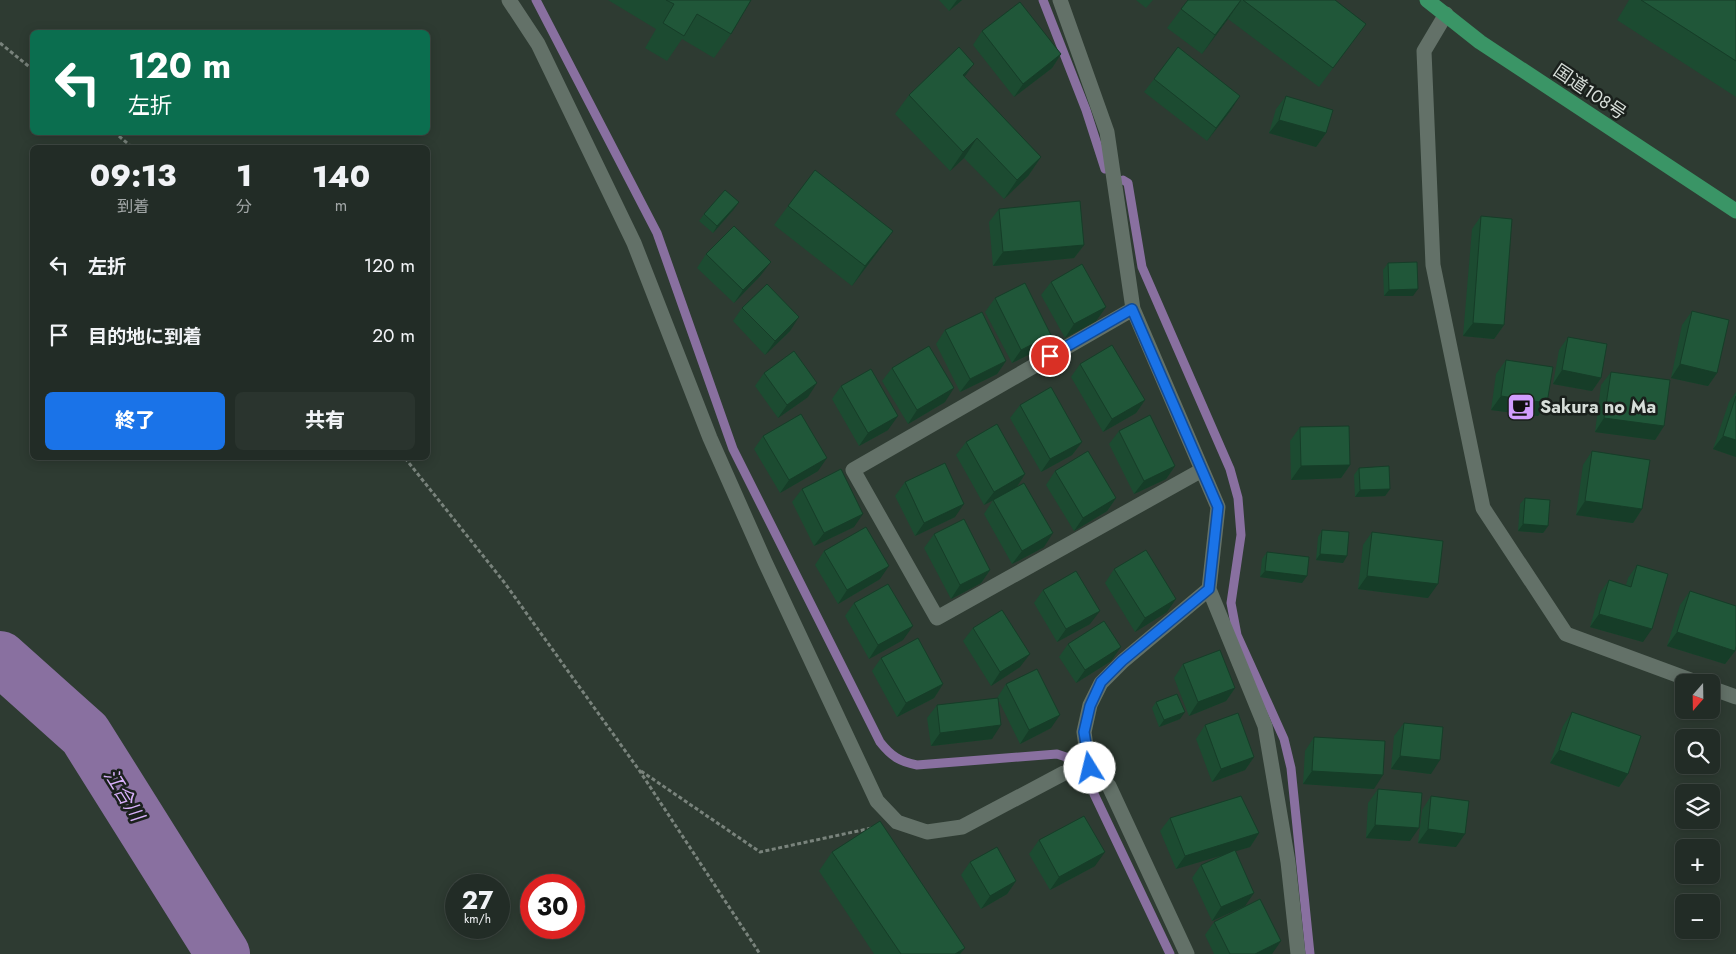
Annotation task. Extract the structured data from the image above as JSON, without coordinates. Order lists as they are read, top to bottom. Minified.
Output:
{"streets":{"highway":["国道108号"]},"water":["江合川"],"places":{"cafe":["Sakura no Ma"]},"north":"bottom","page":{"turn":["120 m","左折"],"eta":["09:13","到着","1","分","140","m"],"list":[{"name":"左折","value":"120 m"},{"name":"目的地に到着","value":"20 m"}],"buttons":["終了","共有"],"map_buttons":["+","−"],"speed":"27 km/h","limit":"30"}}
